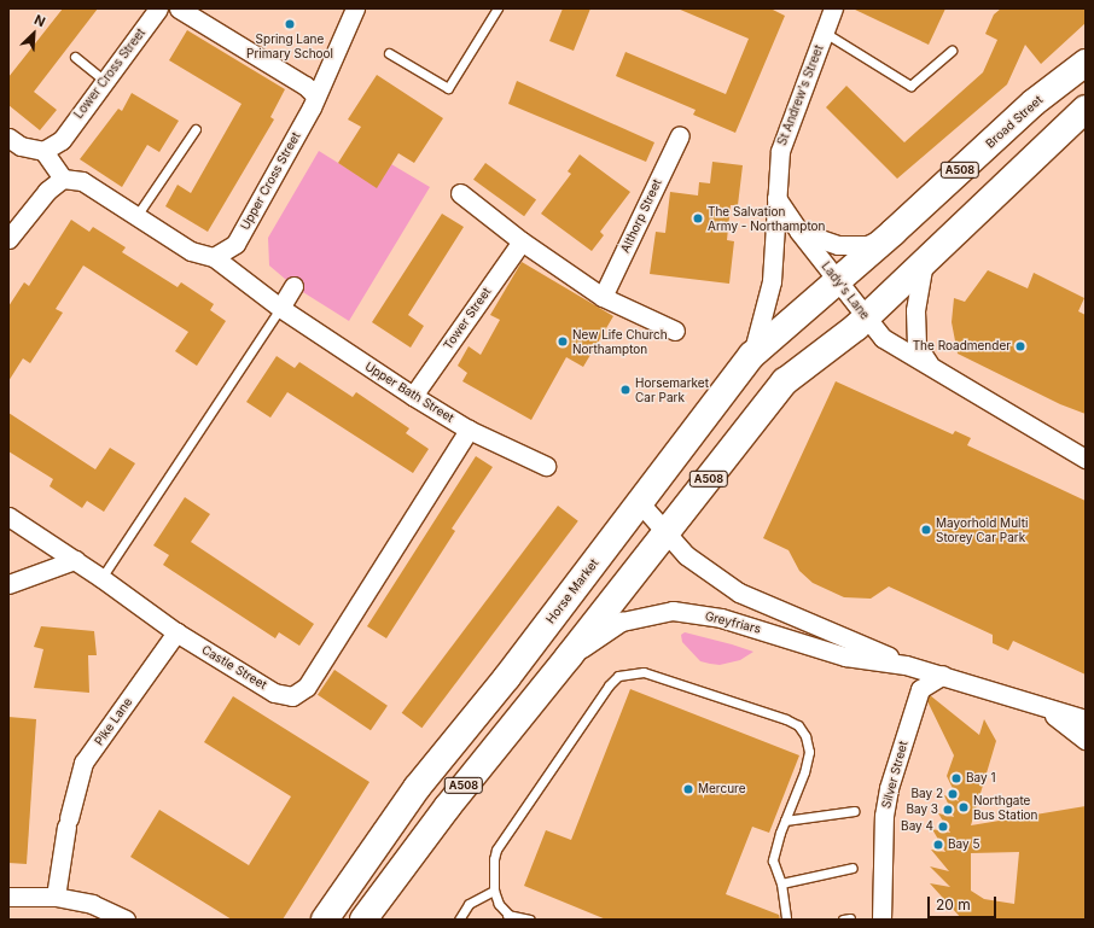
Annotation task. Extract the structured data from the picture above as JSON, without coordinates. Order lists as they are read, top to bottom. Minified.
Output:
{"streets":{"highway":["Broad Street","A508","Horse Market"],"street":["Lower Cross Street","St Andrew's Street","Upper Cross Street","Althorp Street","Lady's Lane","Tower Street","Upper Bath Street","Greyfriars","Castle Street","Pike Lane","Silver Street"]},"crossings":[["St Andrew's Street","Lady's Lane"],["St Andrew's Street","Horse Market"],["Broad Street","Lady's Lane"],["Broad Street","Horse Market"],["A508","Lady's Lane"],["A508","Greyfriars"],["Upper Cross Street","Upper Bath Street"],["Lady's Lane","Horse Market"],["Tower Street","Upper Bath Street"],["Upper Bath Street","Castle Street"],["Horse Market","Greyfriars"],["Greyfriars","Silver Street"],["Castle Street","Pike Lane"]],"places":["Spring Lane Primary School","The Salvation Army - Northampton","New Life Church Northampton","The Roadmender","Horsemarket Car Park","Mayorhold Multi Storey Car Park","Bay 1","Mercure","Bay 2","Northgate Bus Station","Bay 3","Bay 4","Bay 5"],"scale_bar":"20 m","north":"top right"}
